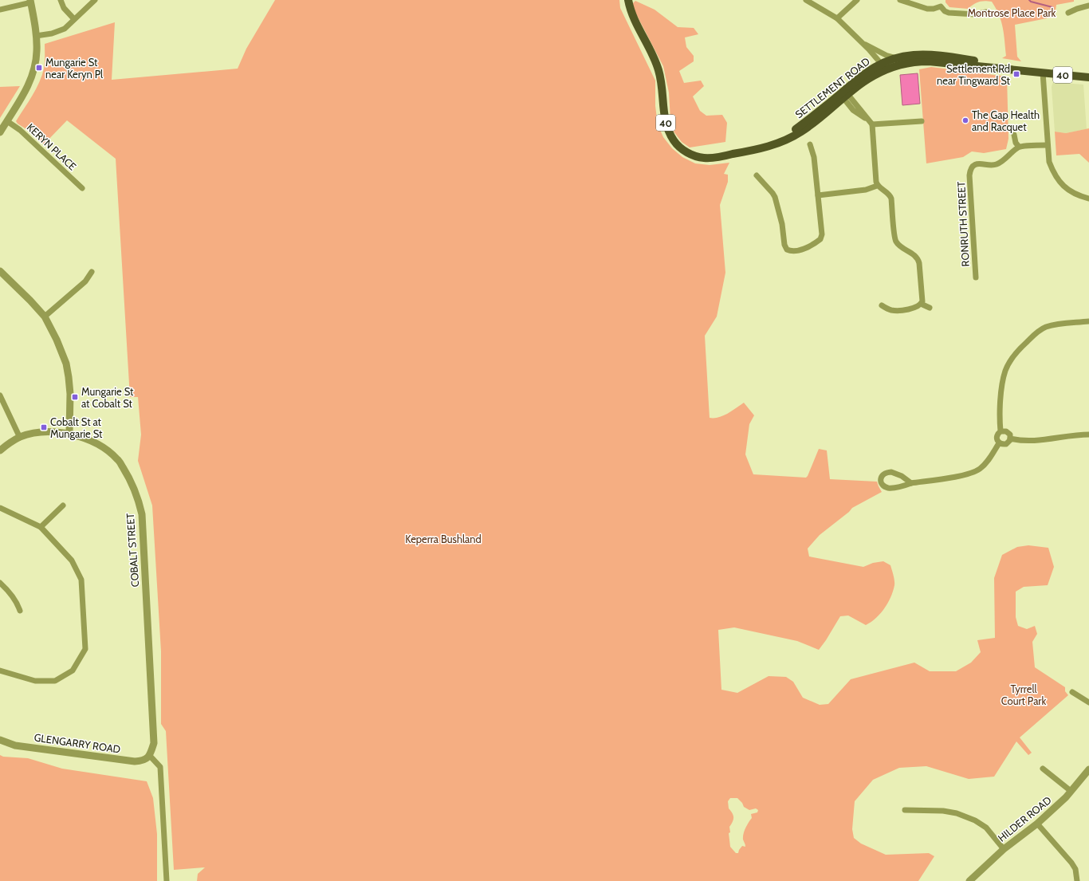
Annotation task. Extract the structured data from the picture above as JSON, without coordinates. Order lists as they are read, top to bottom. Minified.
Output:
{"streets":{"main road":["40","SETTLEMENT ROAD"],"street":["KERYN PLACE","RONRUTH STREET","COBALT STREET","GLENGARRY ROAD","HILDER ROAD"]},"crossings":[["COBALT STREET","GLENGARRY ROAD"]],"parks":["Montrose Place Park","Keperra Bushland","Tyrrell Court Park"],"places":{"transit":["Mungarie St near Keryn Pl","Settlement Rd near Tingward St","Mungarie St at Cobalt St","Cobalt St at Mungarie St"],"other":["The Gap Health and Racquet"]}}
